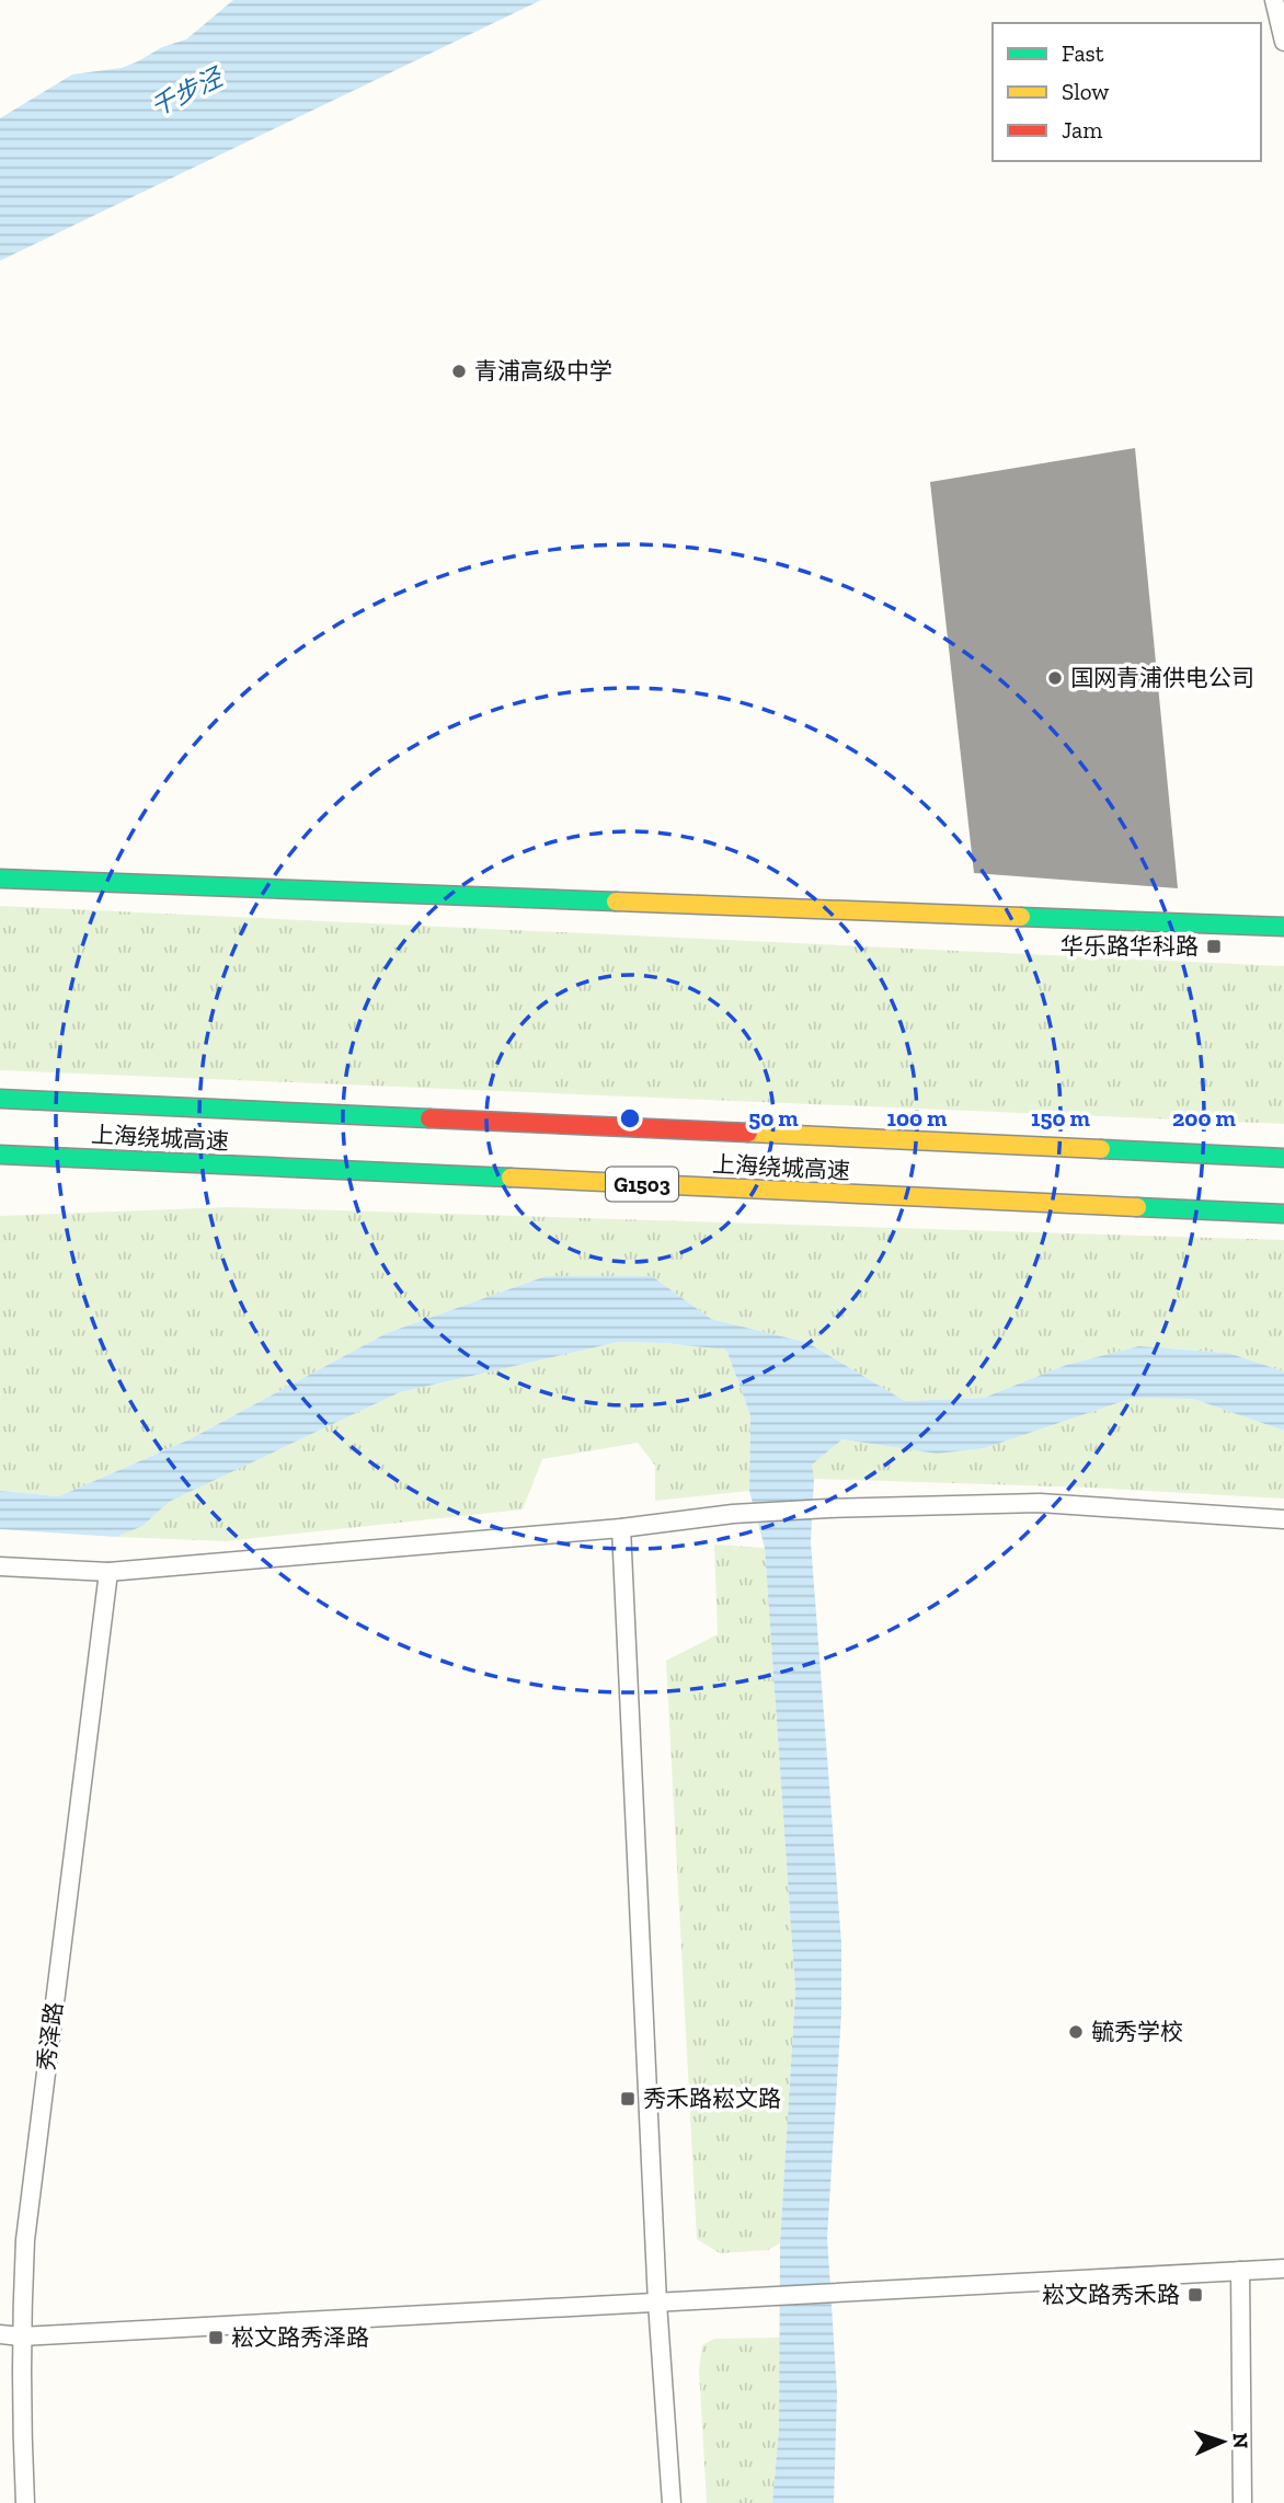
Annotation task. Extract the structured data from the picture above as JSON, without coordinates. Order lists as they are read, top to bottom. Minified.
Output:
{"streets":{"main road":["上海绕城高速","G1503"],"street":["秀泽路"]},"water":["千步泾"],"places":{"other":["青浦高级中学","国网青浦供电公司","毓秀学校"],"transit":["华乐路华科路","秀禾路崧文路","崧文路秀禾路","崧文路秀泽路"]},"legend":["Fast","Slow","Jam"],"north":"right","rings":["50 m","100 m","150 m","200 m"]}
